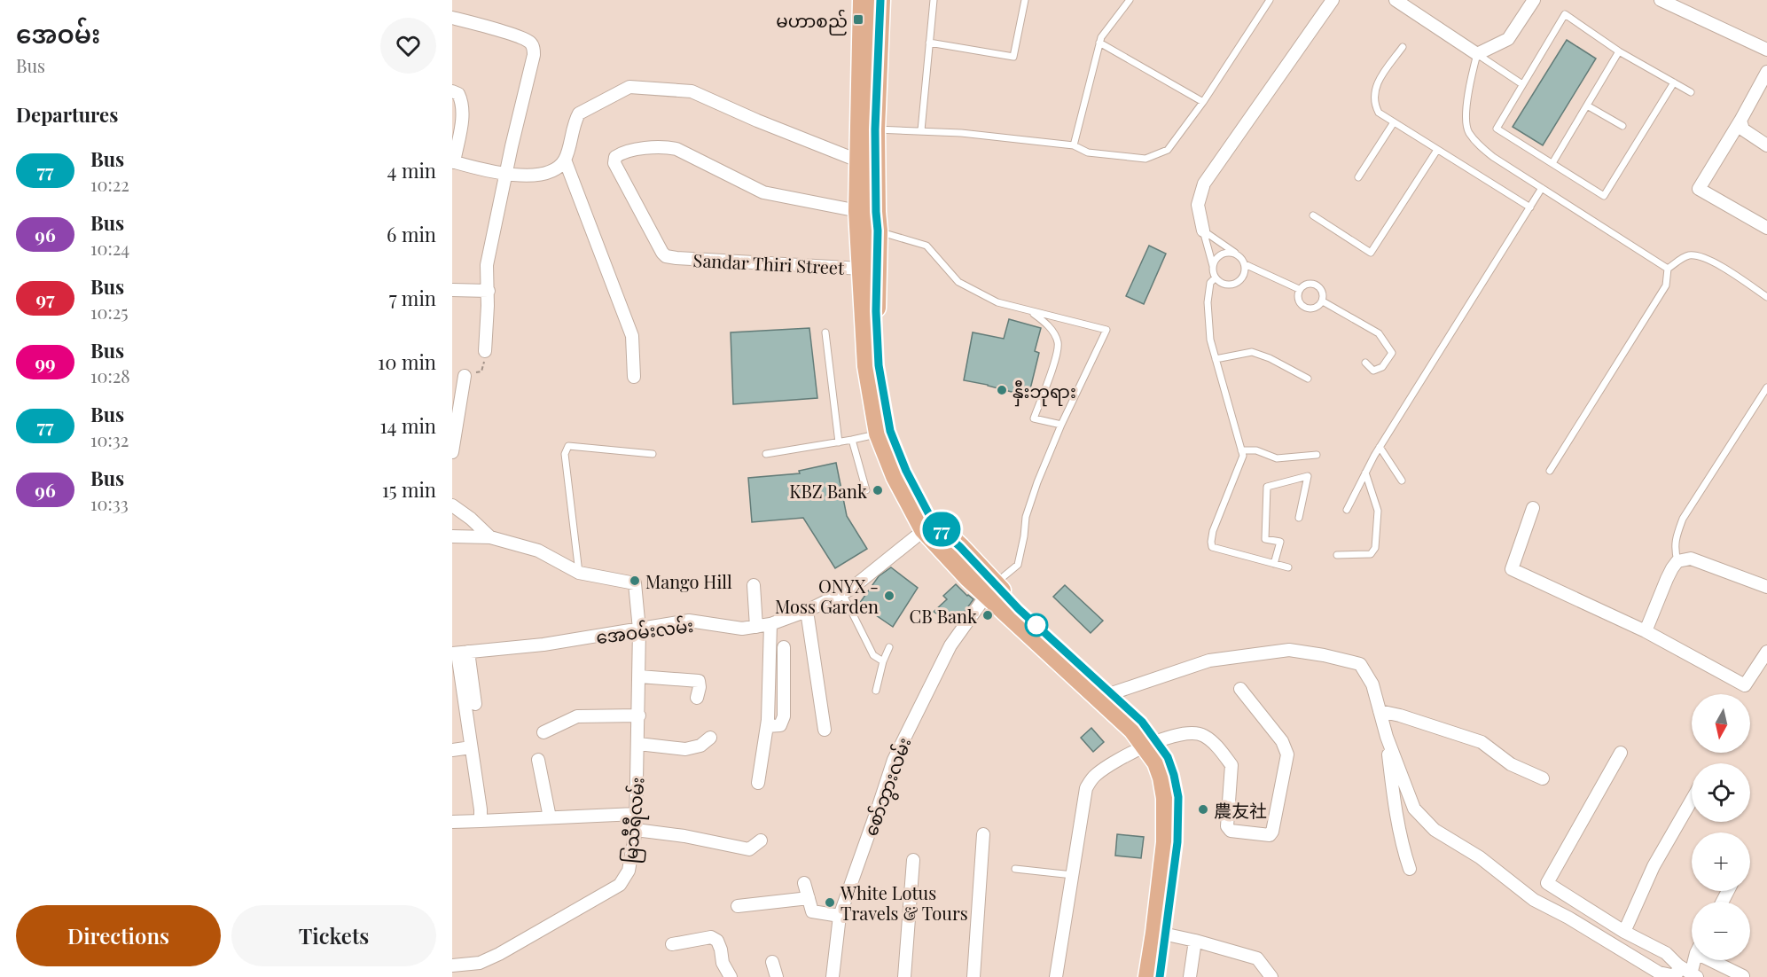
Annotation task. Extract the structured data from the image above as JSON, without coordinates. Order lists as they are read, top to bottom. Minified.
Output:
{"streets":{"street":["Sandar Thiri Street","အေဝမ်းလမ်း","စော်ဘွားလမ်း","မြသီရီလမ်း"]},"crossings":[["အေဝမ်းလမ်း","မြသီရီလမ်း"]],"places":{"transit":["မဟာစည်"],"other":["နှီးဘုရား","KBZ Bank","Mango Hill","ONYX - Moss Garden","CB Bank","農友社","White Lotus Travels & Tours"]},"lines":["bus line 77"],"north":"bottom","page":{"heading":[["အေဝမ်း","Bus"],"Departures"],"on_map":"77","list":[{"mark":"77","name":"Bus","note":"10:22","value":"4 min"},{"mark":"96","name":"Bus","note":"10:24","value":"6 min"},{"mark":"97","name":"Bus","note":"10:25","value":"7 min"},{"mark":"99","name":"Bus","note":"10:28","value":"10 min"},{"mark":"77","name":"Bus","note":"10:32","value":"14 min"},{"mark":"96","name":"Bus","note":"10:33","value":"15 min"}],"map_buttons":["+","−"],"buttons":["Directions","Tickets"]}}
